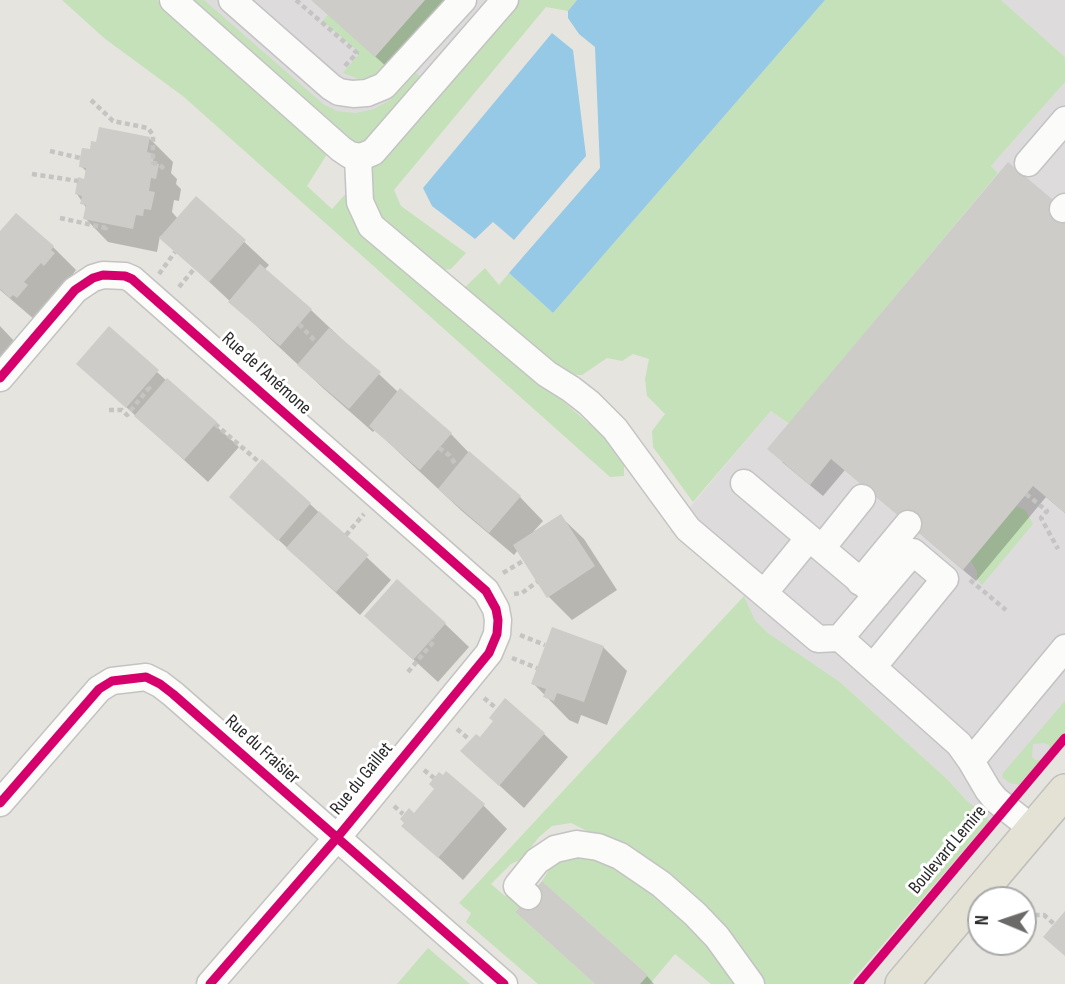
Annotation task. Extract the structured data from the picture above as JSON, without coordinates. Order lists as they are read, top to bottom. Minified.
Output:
{"streets":{"street":["Rue de l'Anémone","Rue du Fraisier","Rue du Gaillet"],"cycle path":["Boulevard Lemire"]},"crossings":[["Rue de l'Anémone","Rue du Gaillet"],["Rue du Fraisier","Rue du Gaillet"]],"north":"left"}
